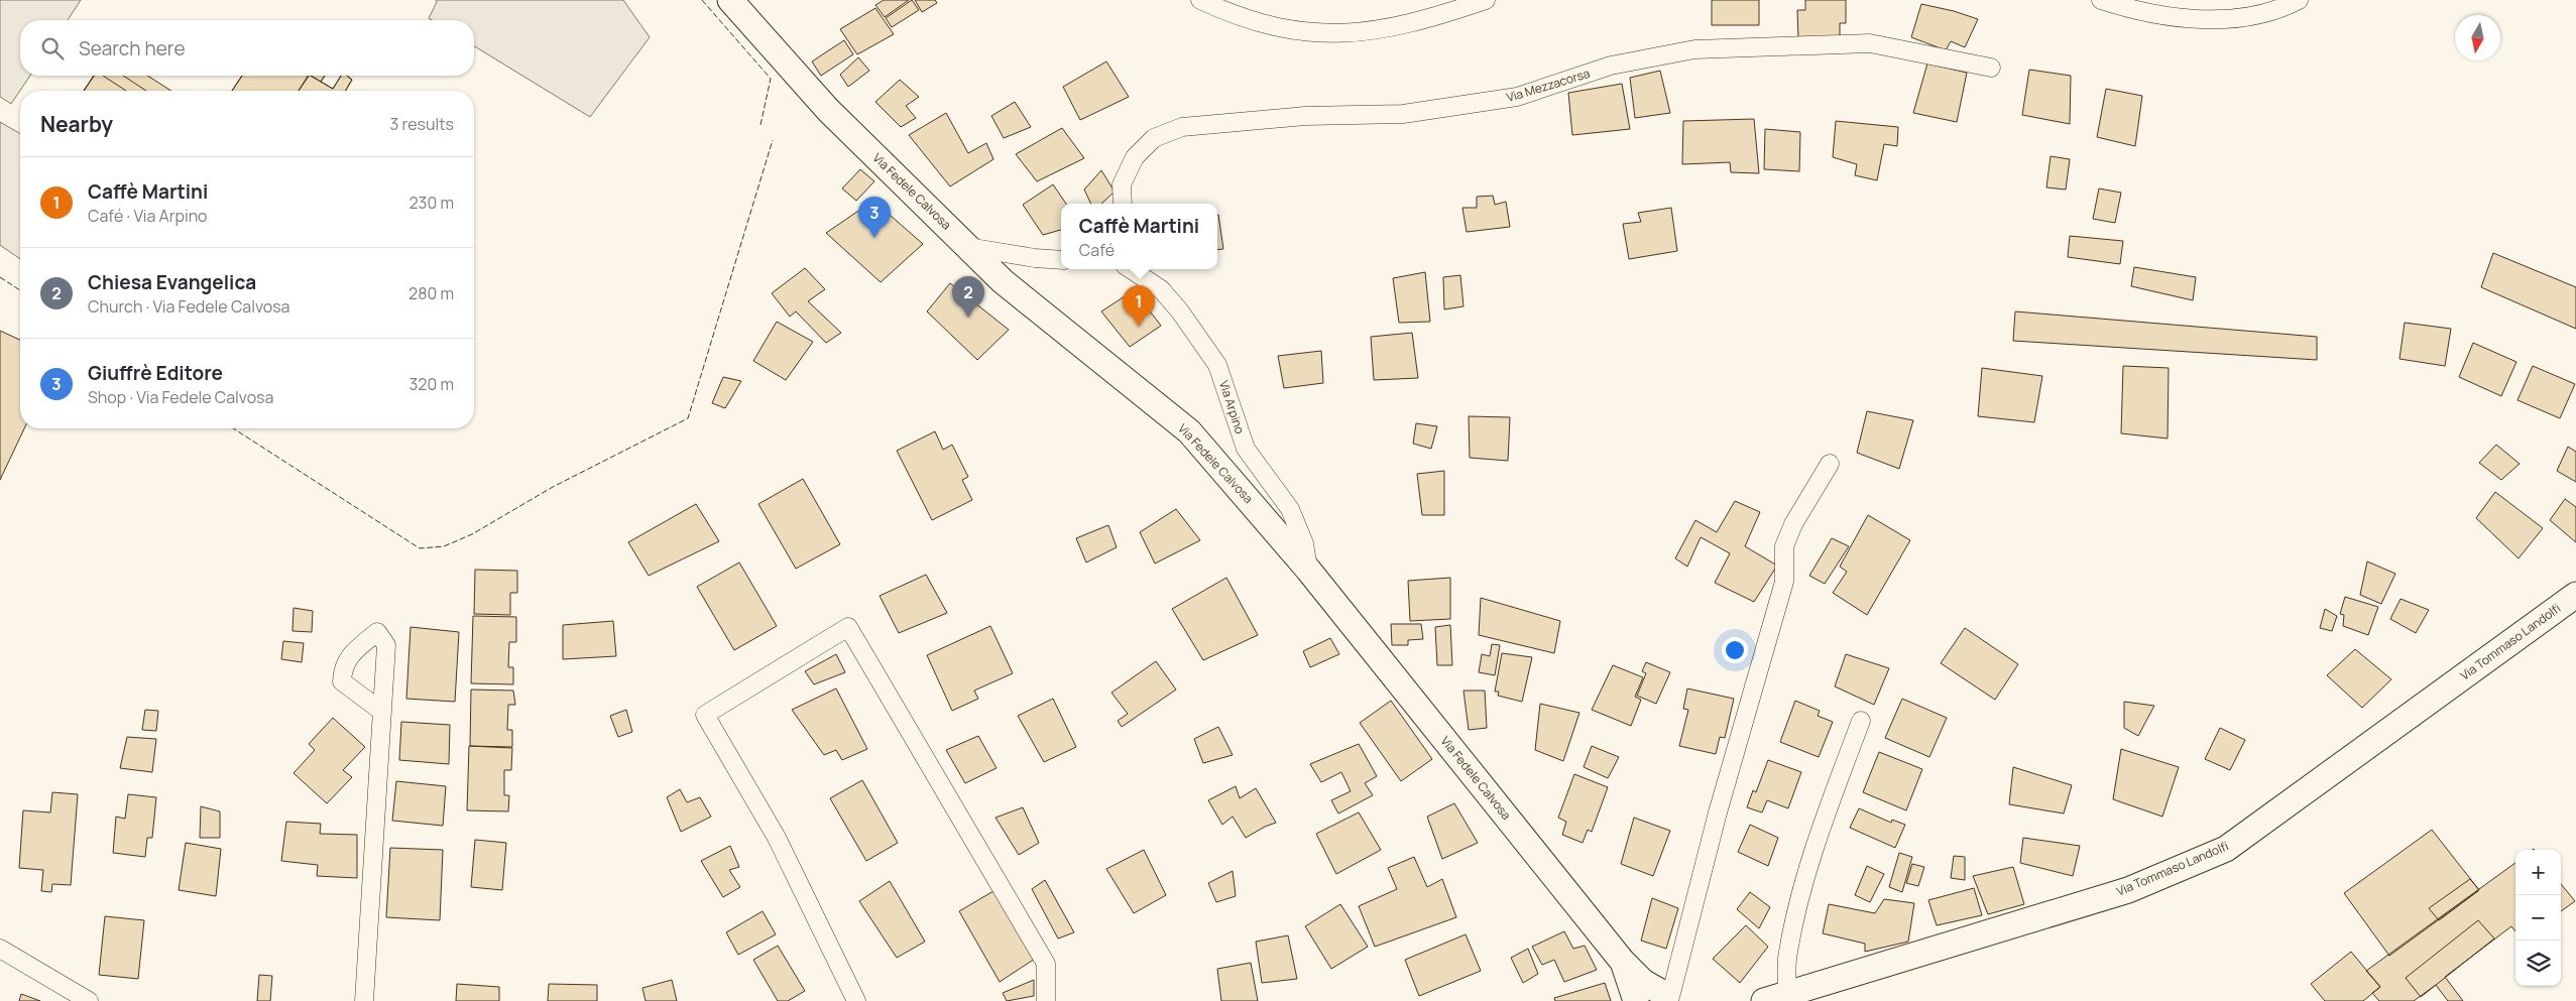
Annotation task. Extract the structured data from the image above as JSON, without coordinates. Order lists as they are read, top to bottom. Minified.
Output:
{"streets":{"street":["Via Mezzacorsa","Via Fedele Calvosa","Via Arpino","Via Tommaso Landolfi"]},"crossings":[["Via Fedele Calvosa","Via Arpino"]],"north":"bottom","page":{"search":"Search here","heading":["Nearby","3 results"],"list":[{"mark":"1","name":"Caffè Martini","note":"Café · Via Arpino","value":"230 m"},{"mark":"2","name":"Chiesa Evangelica","note":"Church · Via Fedele Calvosa","value":"280 m"},{"mark":"3","name":"Giuffrè Editore","note":"Shop · Via Fedele Calvosa","value":"320 m"}],"pins":["3","2","1"],"popup":["Caffè Martini","Café"],"map_buttons":["+","−"]}}
